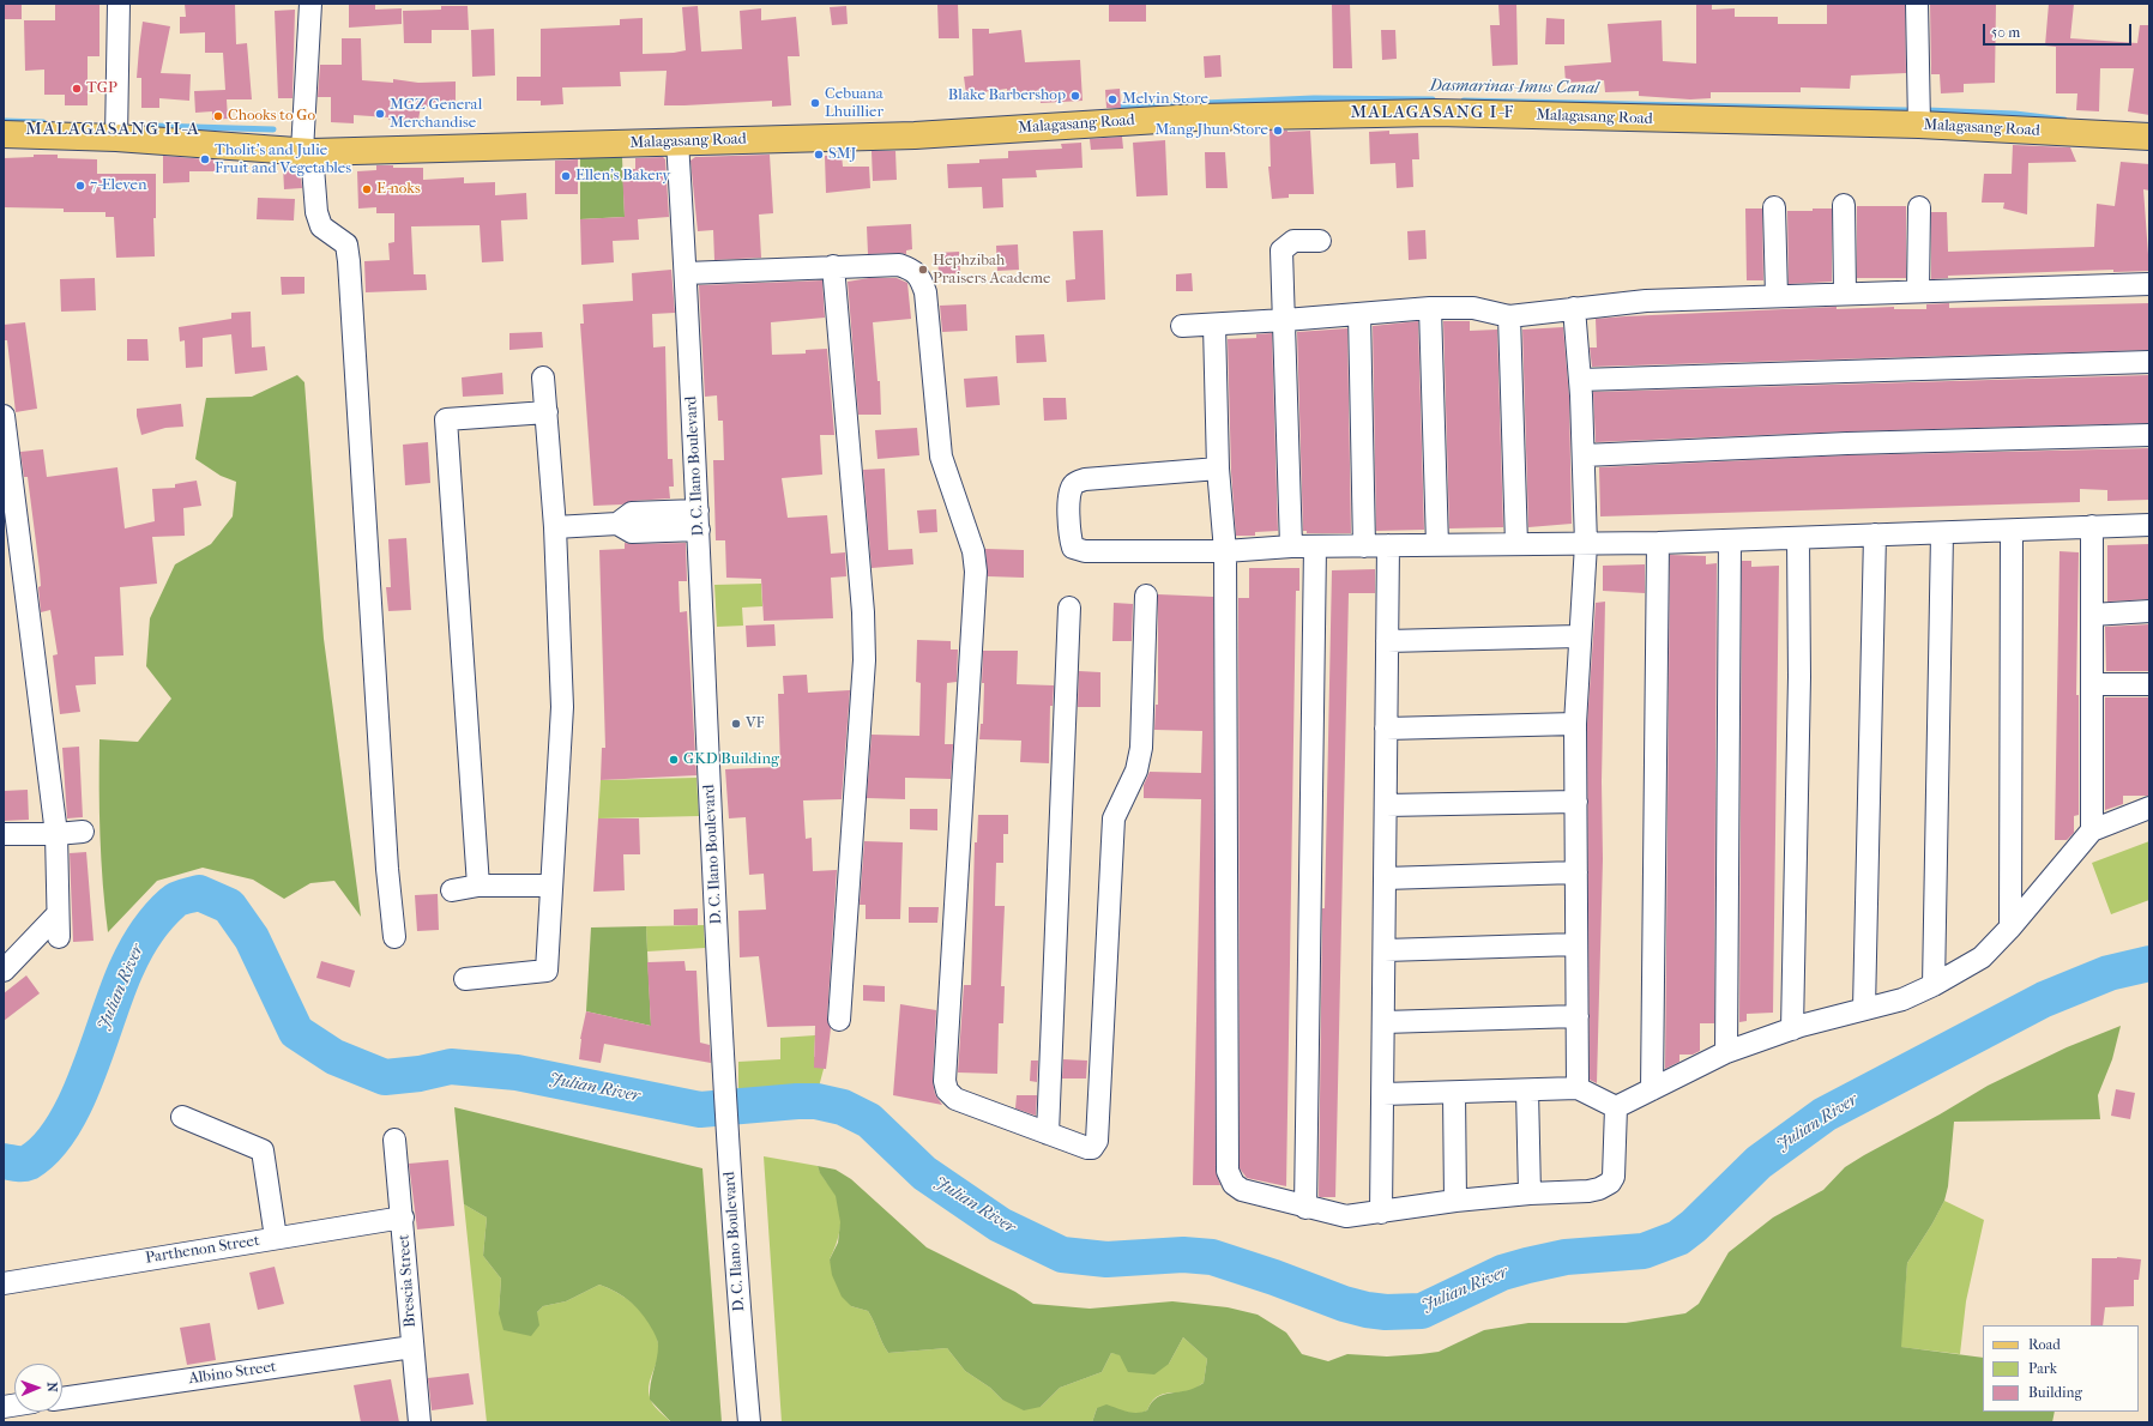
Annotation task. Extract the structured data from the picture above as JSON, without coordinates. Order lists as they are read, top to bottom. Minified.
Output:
{"streets":{"main road":["Malagasang Road"],"street":["D. C. Ilano Boulevard","Parthenon Street","Brescia Street","Albino Street"]},"crossings":[["Malagasang Road","D. C. Ilano Boulevard"],["Parthenon Street","Brescia Street"],["Brescia Street","Albino Street"]],"districts":["MALAGASANG I-F","MALAGASANG II-A"],"water":["Dasmarinas-Imus Canal","Julian River"],"places":["TGP","Blake Barbershop","Melvin Store","Cebuana Lhuillier","MGZ General Merchandise","Chooks to Go","Mang Jhun Store","SMJ","Tholit's and Julie Fruit and Vegetables","Ellen's Bakery","7-Eleven","E-noks","Hephzibah Praisers Academe","VF","GKD Building"],"legend":["Road","Park","Building"],"scale_bar":"50 m","north":"right"}
